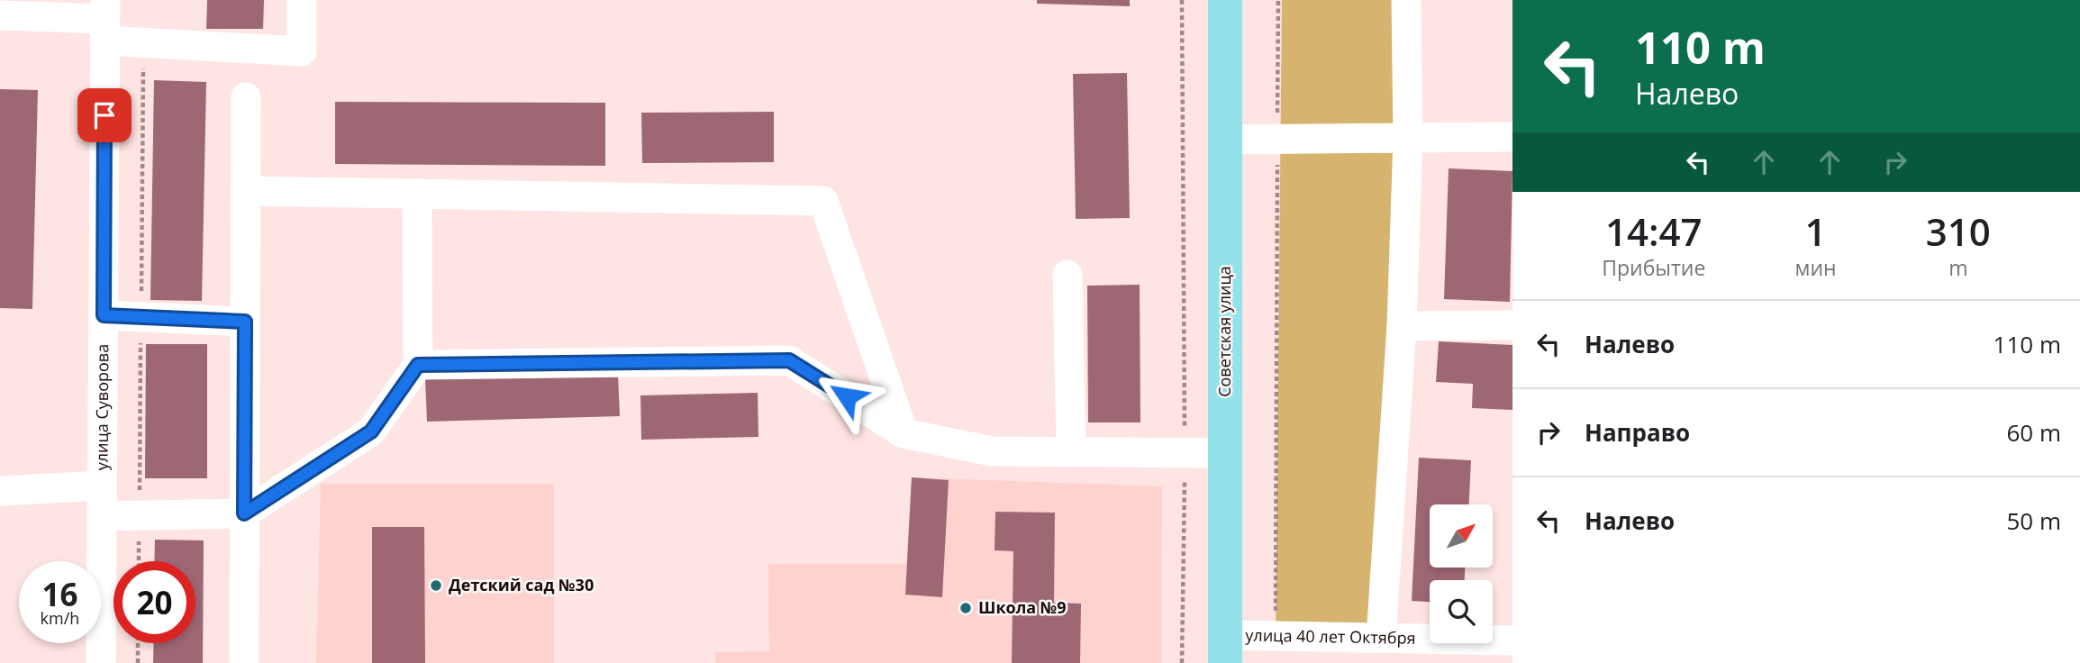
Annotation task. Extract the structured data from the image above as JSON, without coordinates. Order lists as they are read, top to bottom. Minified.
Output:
{"streets":{"main road":["Советская улица"],"street":["улица Суворова","улица 40 лет Октября"]},"crossings":[["Советская улица","улица 40 лет Октября"]],"places":["Детский сад №30","Школа №9"],"north":"top right","page":{"turn":["110 m","Налево"],"eta":["14:47","Прибытие","1","мин","310","m"],"list":[{"name":"Налево","value":"110 m"},{"name":"Направо","value":"60 m"},{"name":"Налево","value":"50 m"}],"speed":"16 km/h","limit":"20"}}
